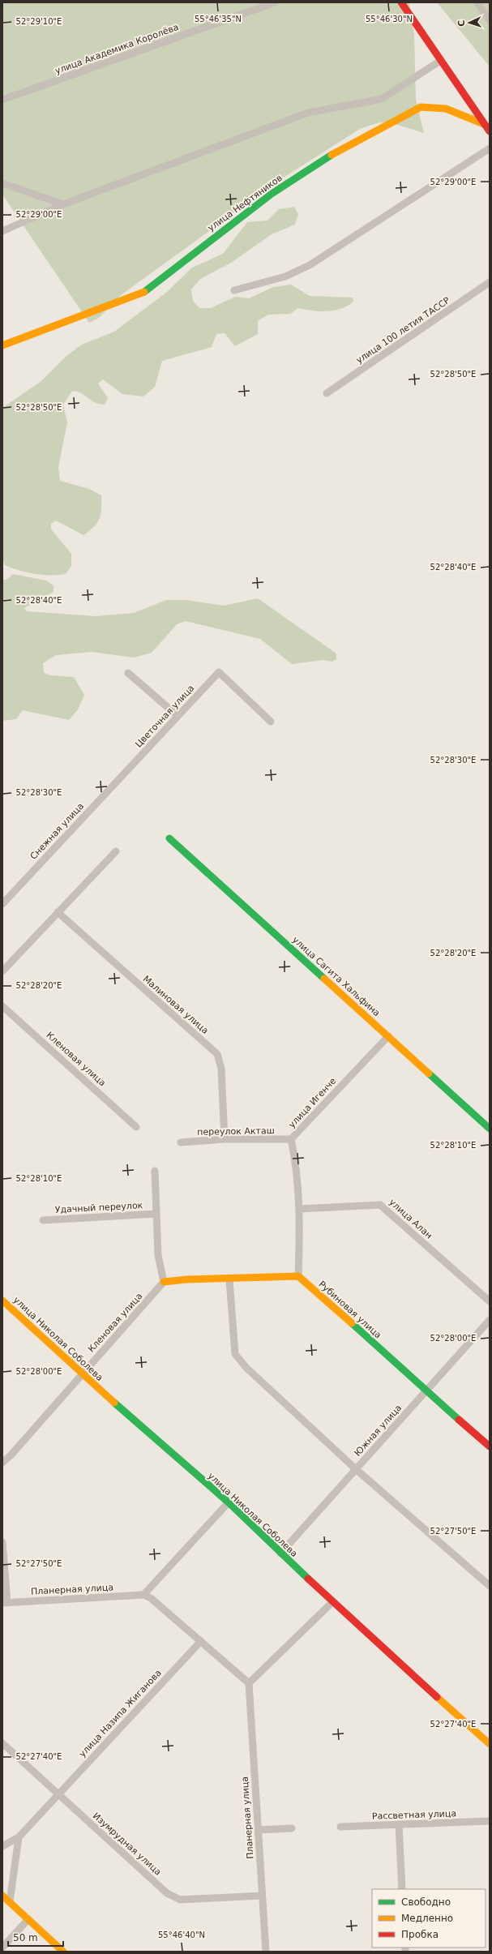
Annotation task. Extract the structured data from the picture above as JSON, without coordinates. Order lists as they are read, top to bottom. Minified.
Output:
{"streets":{"street":["улица Академика Королёва","улица Нефтяников","улица 100 летия ТАССР","Цветочная улица","Снежная улица","улица Сагита Хальфина","Малиновая улица","Кленовая улица","улица Игенче","переулок Акташ","Удачный переулок","улица Алан","Рубиновая улица","улица Николая Соболева","Южная улица","Планерная улица","улица Назипа Жиганова","Рассветная улица","Изумрудная улица"]},"crossings":[["Цветочная улица","Снежная улица"],["улица Сагита Хальфина","улица Игенче"],["Малиновая улица","переулок Акташ"],["Кленовая улица","улица Николая Соболева"],["улица Игенче","переулок Акташ"],["улица Игенче","улица Алан"],["улица Игенче","Рубиновая улица"],["Рубиновая улица","Южная улица"],["улица Николая Соболева","Южная улица"],["Планерная улица","Изумрудная улица"],["улица Назипа Жиганова","Изумрудная улица"]],"legend":["Свободно","Медленно","Пробка"],"scale_bar":"50 m","north":"left","coordinates":["55°46'35\"N","55°46'30\"N","52°29'10\"E","52°29'00\"E","52°28'50\"E","52°28'40\"E","52°28'30\"E","52°28'20\"E","52°28'10\"E","52°28'00\"E","52°27'50\"E","52°27'40\"E","55°46'40\"N"]}
